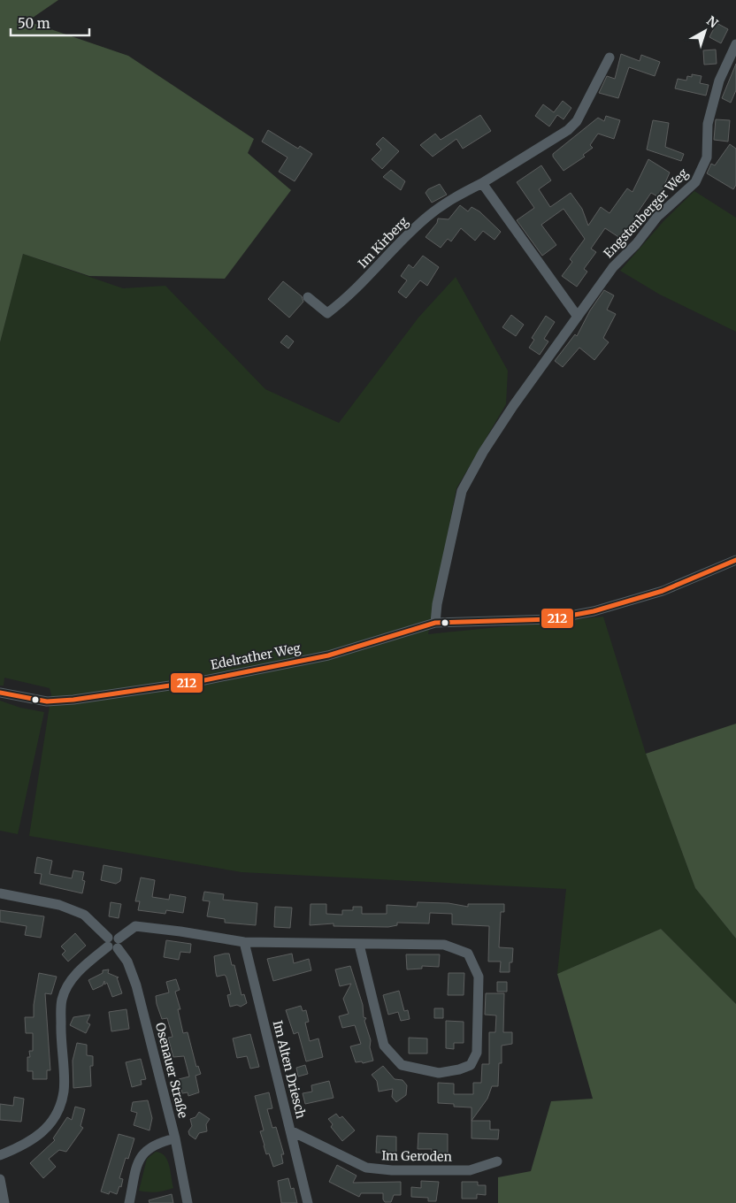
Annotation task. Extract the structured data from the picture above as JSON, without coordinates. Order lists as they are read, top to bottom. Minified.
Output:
{"streets":{"street":["Engstenberger Weg","Im Kirberg","Edelrather Weg","Im Alten Driesch","Osenauer Straße","Im Geroden"]},"crossings":[["Engstenberger Weg","Edelrather Weg"],["Im Alten Driesch","Im Geroden"]],"lines":["transit line 212"],"scale_bar":"50 m","north":"top right"}
